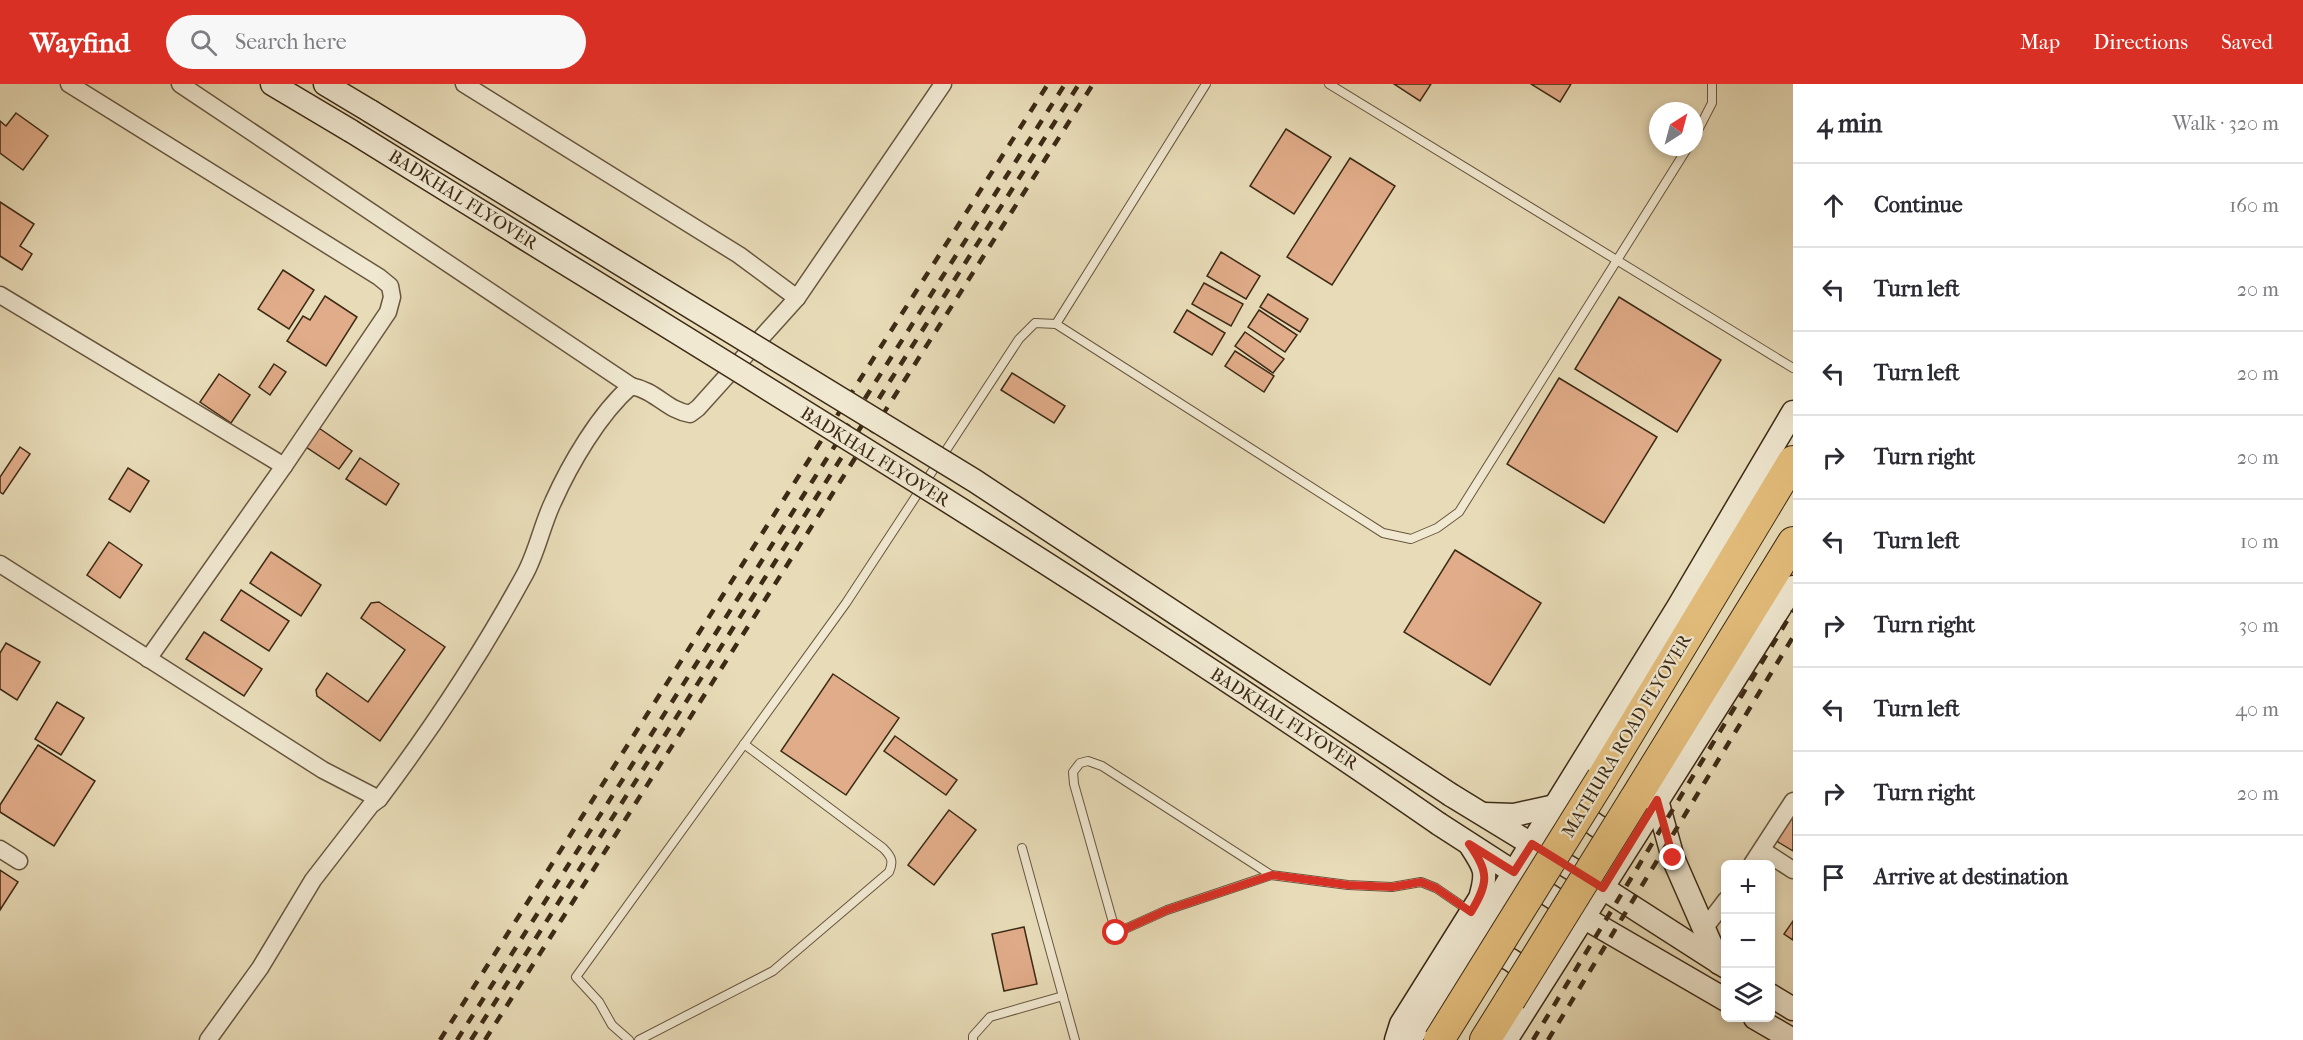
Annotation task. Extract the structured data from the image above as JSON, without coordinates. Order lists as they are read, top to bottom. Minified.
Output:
{"streets":{"highway":["MATHURA ROAD FLYOVER"],"main road":["BADKHAL FLYOVER"]},"north":"top right","page":{"header":"Wayfind","search":"Search here","nav":["Map","Directions","Saved"],"heading":["4 min","Walk · 320 m"],"list":[["Continue","160 m"],["Turn left","20 m"],["Turn left","20 m"],["Turn right","20 m"],["Turn left","10 m"],["Turn right","30 m"],["Turn left","40 m"],["Turn right","20 m"],"Arrive at destination"],"map_buttons":["+","−"]}}
